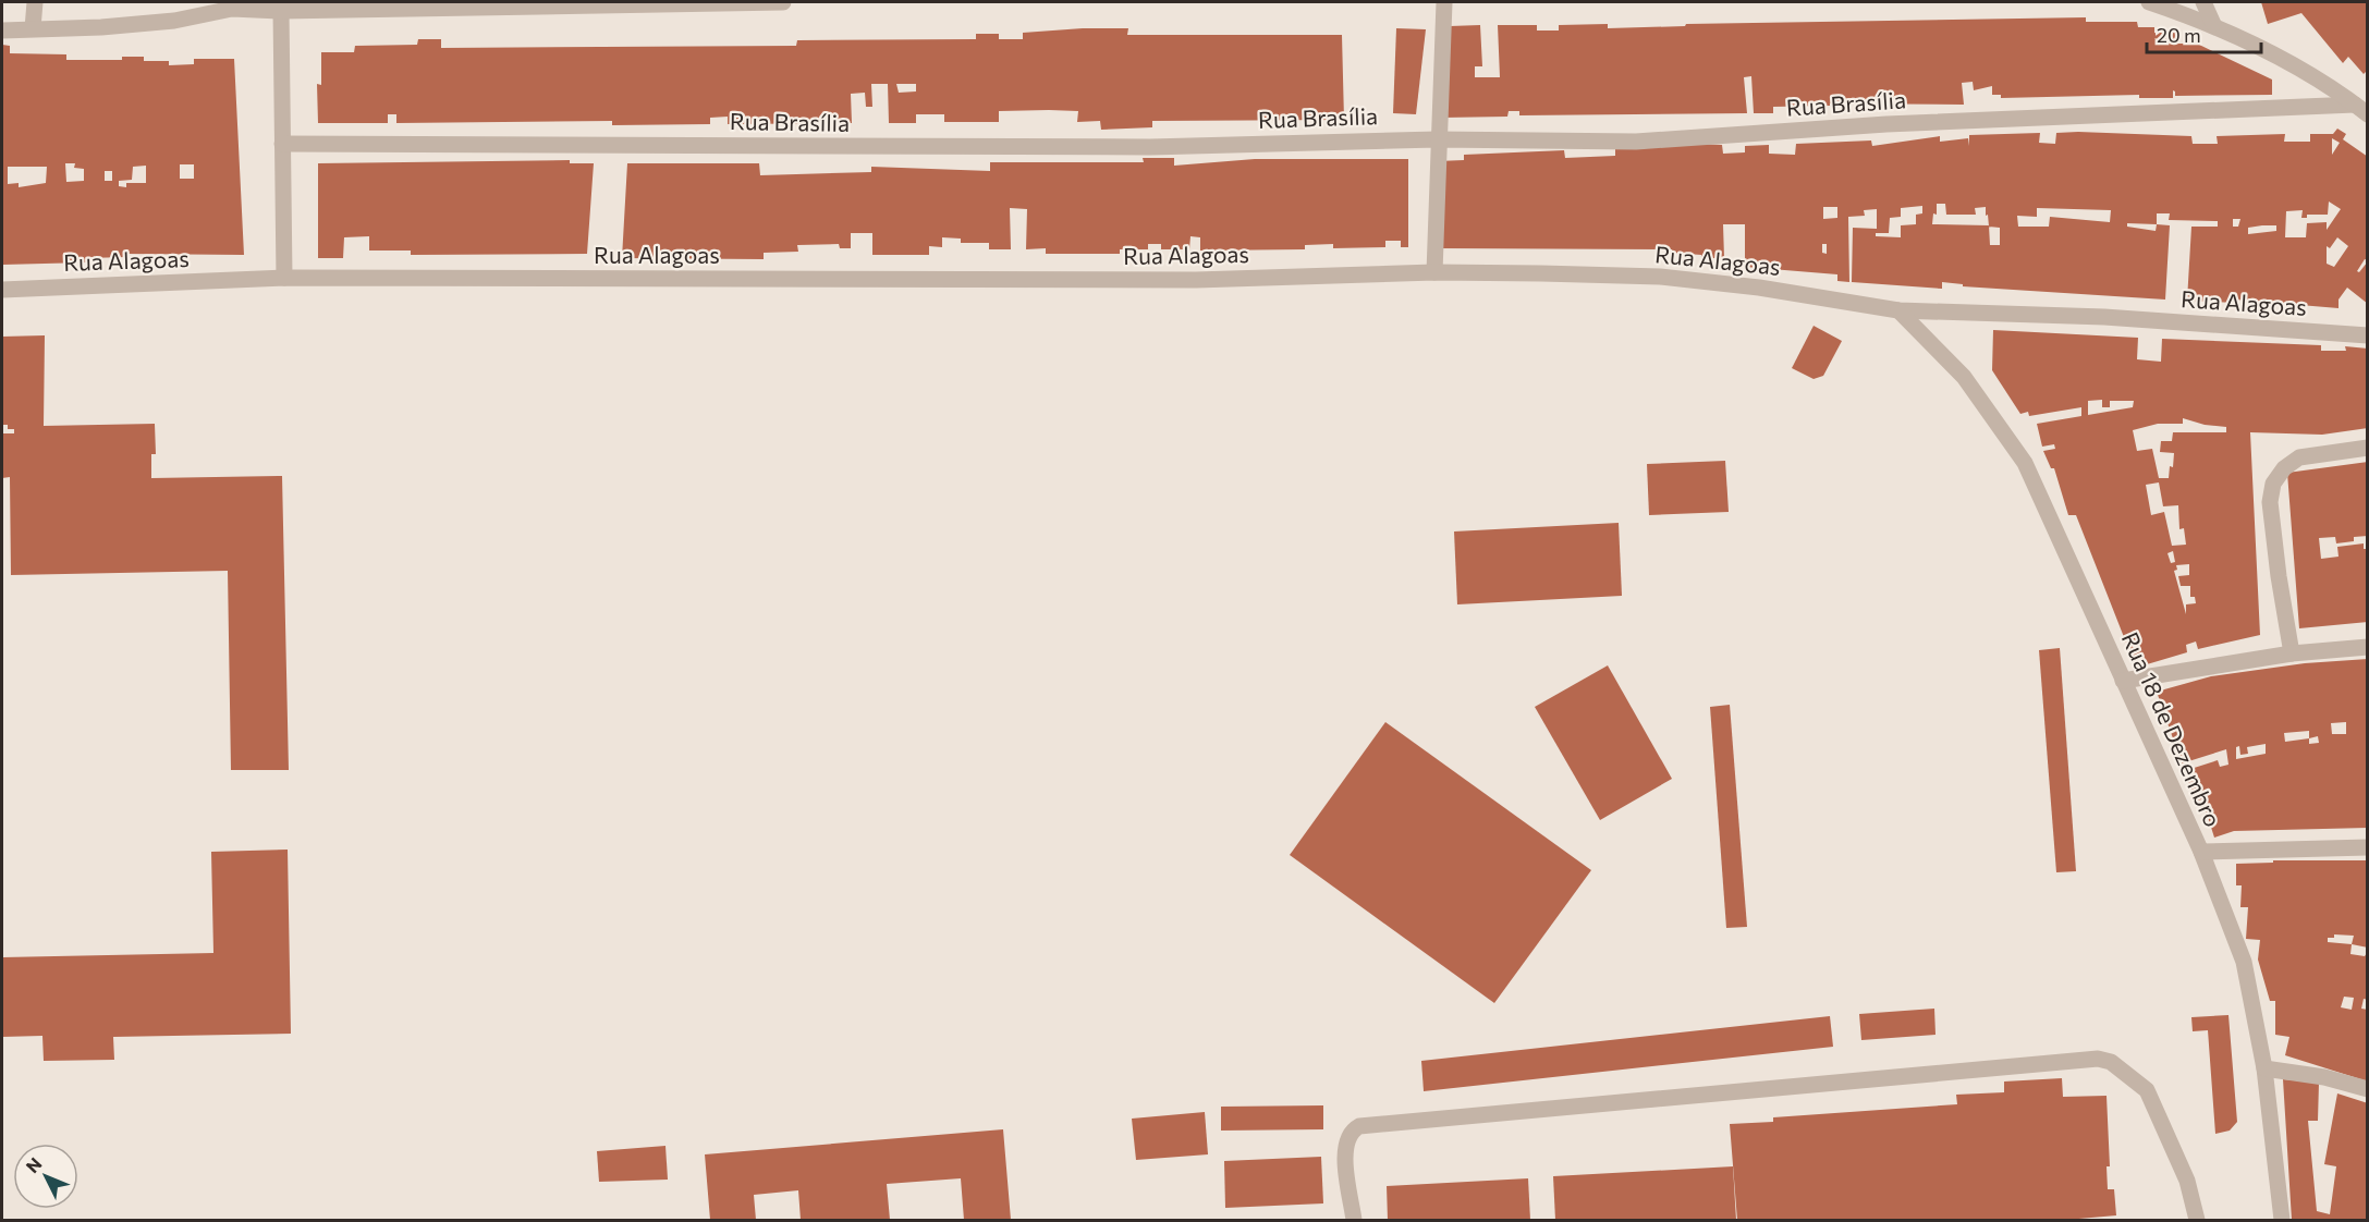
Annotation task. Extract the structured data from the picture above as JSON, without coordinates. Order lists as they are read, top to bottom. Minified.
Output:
{"streets":{"street":["Rua Brasília","Rua Alagoas","Rua 18 de Dezembro"]},"crossings":[["Rua Alagoas","Rua 18 de Dezembro"]],"scale_bar":"20 m","north":"top left"}
